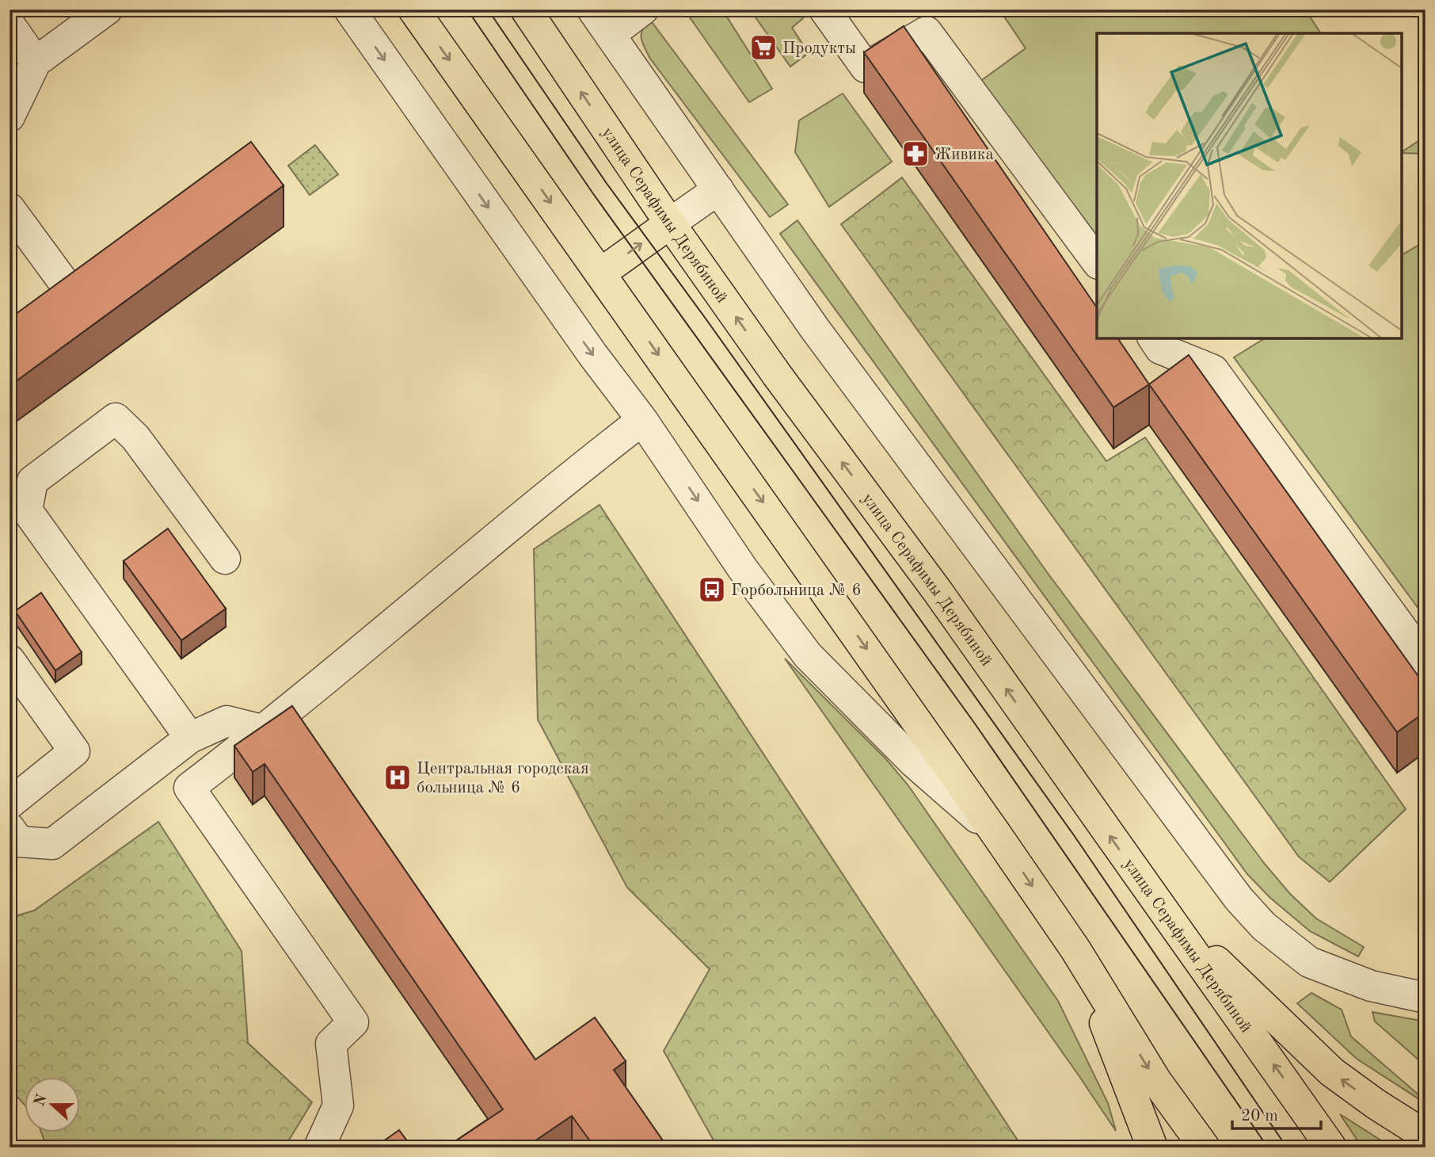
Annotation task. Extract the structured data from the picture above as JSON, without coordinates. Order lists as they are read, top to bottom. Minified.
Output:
{"streets":{"main road":["улица Серафимы Дерябиной"]},"places":{"supermarket":["Продукты"],"pharmacy":["Живика"],"bus stop":["Горбольница № 6"],"hospital":["Центральная городская больница № 6"]},"scale_bar":"20 m","north":"left"}
